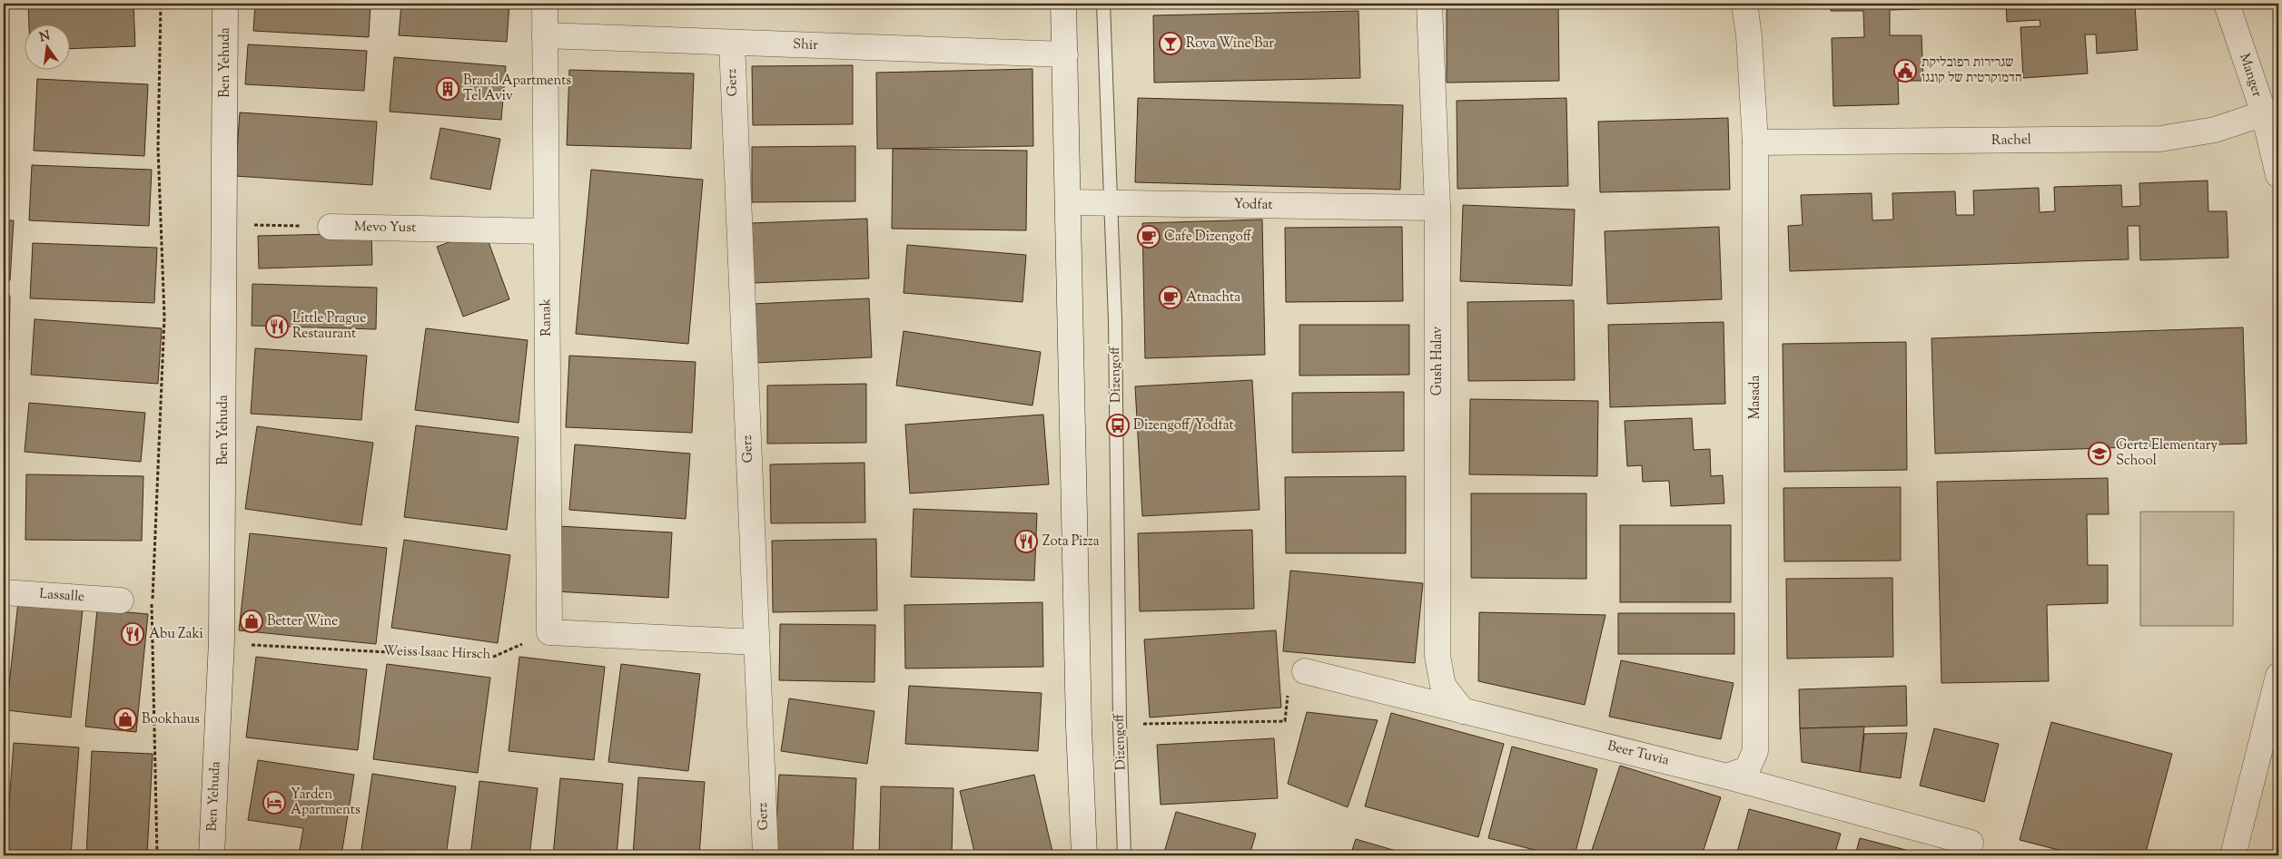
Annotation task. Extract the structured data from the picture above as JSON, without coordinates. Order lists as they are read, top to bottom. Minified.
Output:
{"streets":{"street":["Shir","Ben Yehuda","Manger","Gerz","Rachel","Yodfat","Mevo Yust","Ranak","Gush Halav","Masada","Lassalle","Beer Tuvia"],"lane":["Dizengoff"],"path":["Weiss Isaac Hirsch"]},"crossings":[["Shir","Gerz"],["Shir","Ranak"],["Ben Yehuda","Weiss Isaac Hirsch"],["Manger","Rachel"],["Rachel","Masada"],["Yodfat","Gush Halav"],["Yodfat","Dizengoff"],["Mevo Yust","Ranak"],["Ranak","Weiss Isaac Hirsch"],["Gush Halav","Beer Tuvia"],["Masada","Beer Tuvia"]],"places":{"bar":["Rova Wine Bar"],"public building":["שגרירות רפובליקת הדמוקרטית של קונגו"],"building":["Brand Apartments Tel Aviv"],"cafe":["Cafe Dizengoff","Atnachta"],"restaurant":["Little Prague Restaurant","Zota Pizza","Abu Zaki"],"bus stop":["Dizengoff/Yodfat"],"school or university":["Gertz Elementary School"],"shop":["Better Wine","Bookhaus"],"hotel":["Yarden Apartments"]},"north":"top"}
